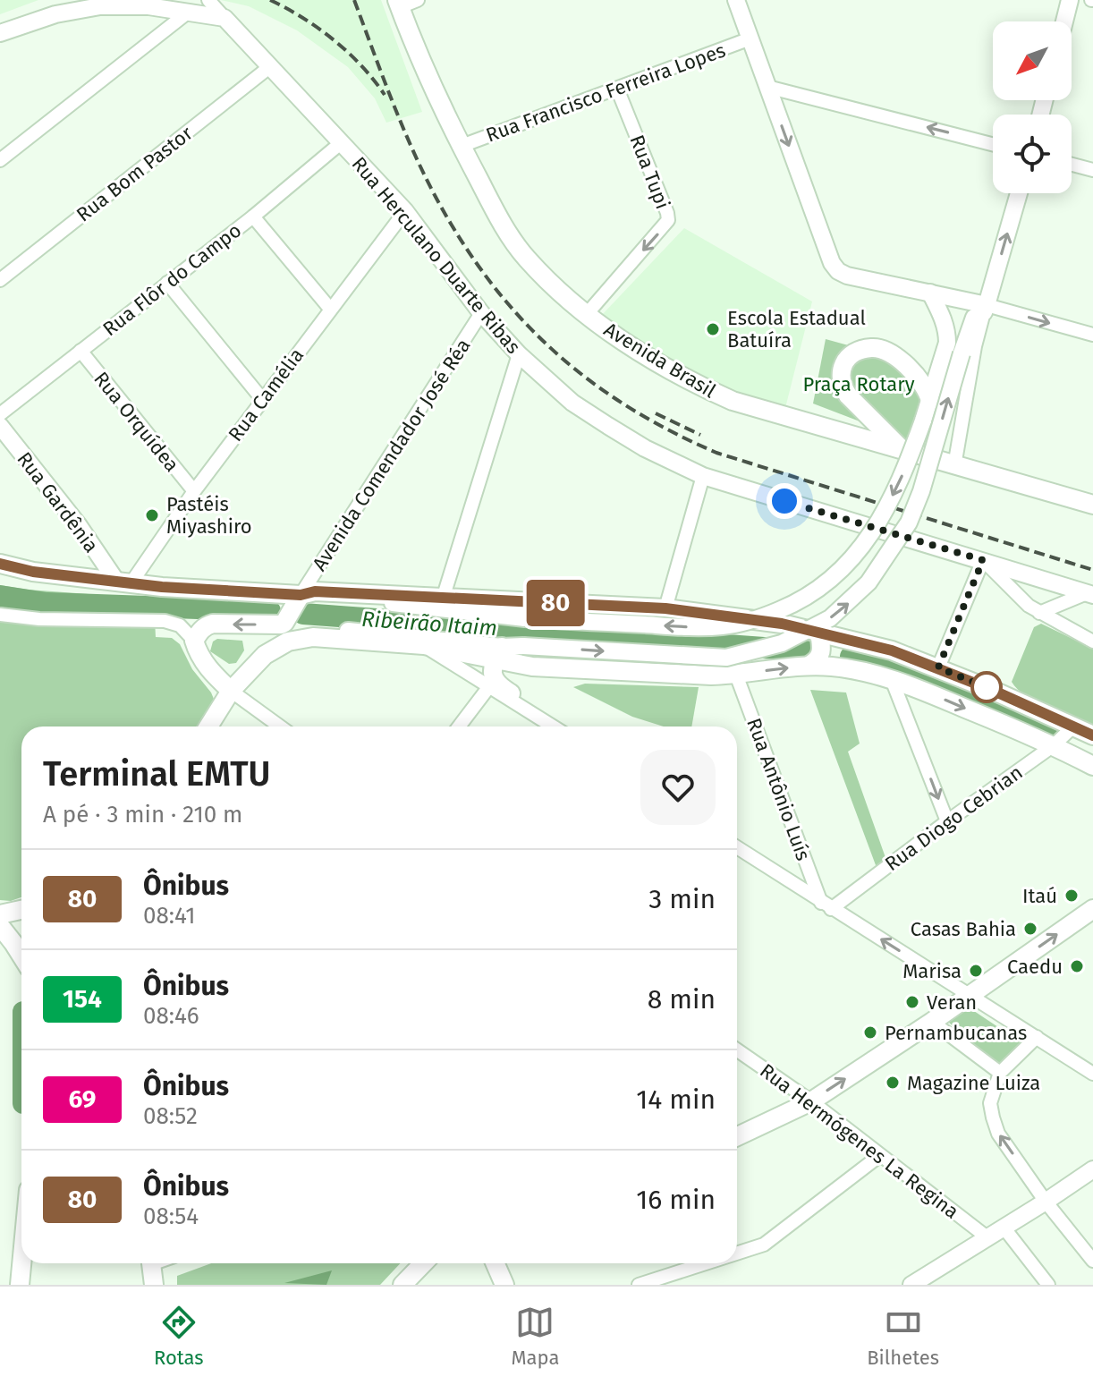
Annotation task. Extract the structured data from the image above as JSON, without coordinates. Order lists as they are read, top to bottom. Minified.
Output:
{"streets":{"main road":["Avenida Brasil"],"street":["Rua Francisco Ferreira Lopes","Rua Tupi","Rua Bom Pastor","Rua Herculano Duarte Ribas","Rua Flôr do Campo","Rua Camélia","Rua Orquídea","Avenida Comendador José Réa","Rua Gardênia","Rua Antônio Luís","Rua Diogo Cebrian","Rua Hermógenes La Regina"]},"crossings":[["Rua Francisco Ferreira Lopes","Rua Tupi"],["Rua Francisco Ferreira Lopes","Avenida Brasil"],["Rua Tupi","Avenida Brasil"],["Rua Bom Pastor","Rua Herculano Duarte Ribas"],["Rua Herculano Duarte Ribas","Rua Flôr do Campo"],["Rua Herculano Duarte Ribas","Rua Camélia"],["Rua Herculano Duarte Ribas","Avenida Comendador José Réa"],["Rua Flôr do Campo","Rua Orquídea"],["Rua Camélia","Rua Orquídea"],["Rua Camélia","Rua Gardênia"],["Rua Antônio Luís","Rua Diogo Cebrian"]],"one_way":["Rua Tupi"],"water":["Ribeirão Itaim"],"parks":["Praça Rotary"],"places":["Escola Estadual Batuíra","Pastéis Miyashiro","Itaú","Casas Bahia","Caedu","Marisa","Veran","Pernambucanas","Magazine Luiza"],"lines":["bus line 80"],"north":"bottom left","page":{"on_map":"80","heading":["Terminal EMTU","A pé · 3 min · 210 m"],"list":[{"mark":"80","name":"Ônibus","note":"08:41","value":"3 min"},{"mark":"154","name":"Ônibus","note":"08:46","value":"8 min"},{"mark":"69","name":"Ônibus","note":"08:52","value":"14 min"},{"mark":"80","name":"Ônibus","note":"08:54","value":"16 min"}],"tabs":["Rotas","Mapa","Bilhetes"]}}
